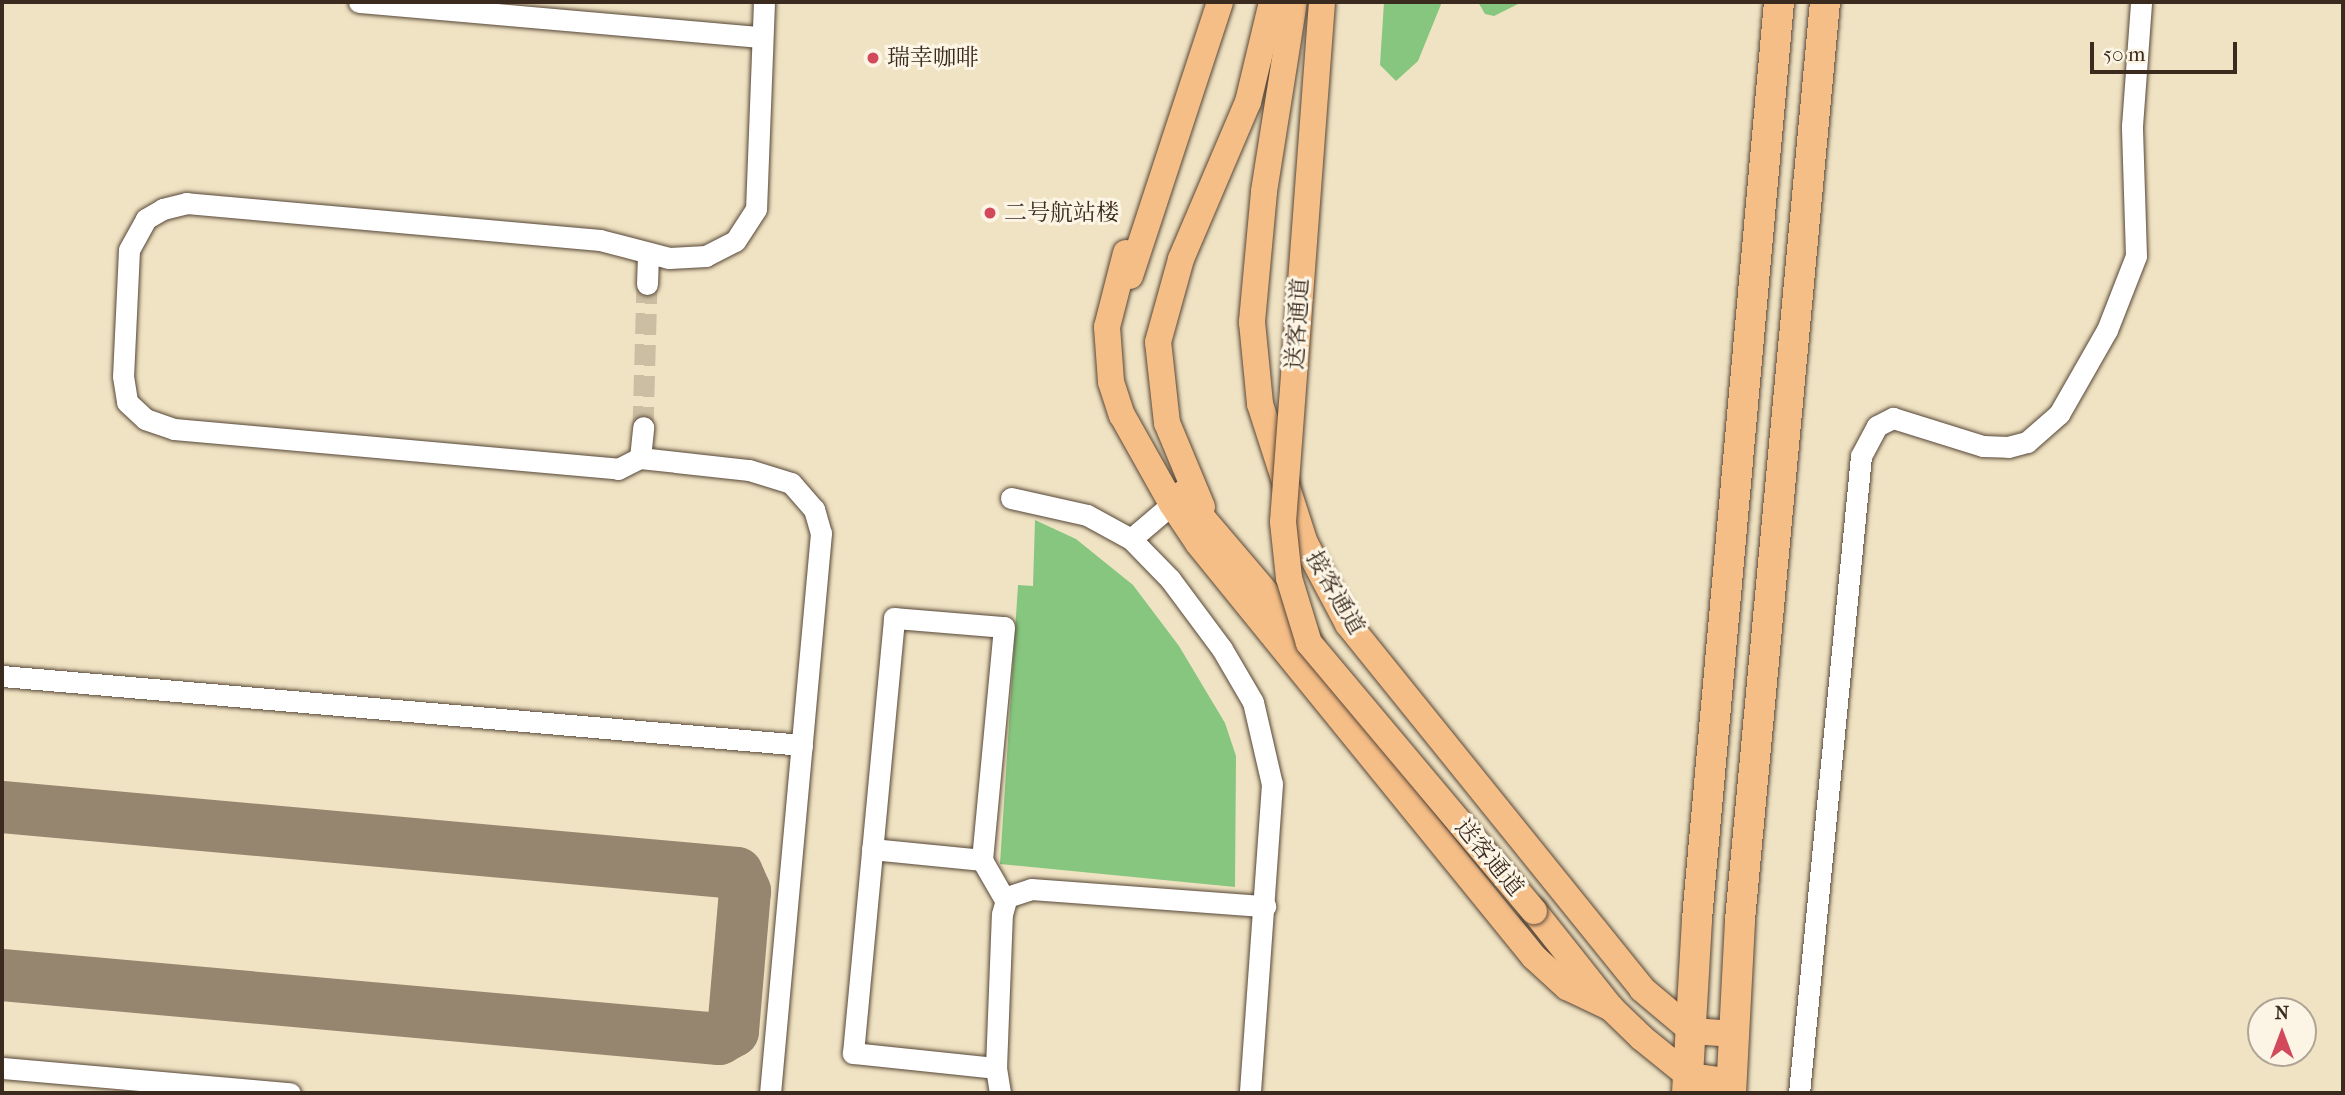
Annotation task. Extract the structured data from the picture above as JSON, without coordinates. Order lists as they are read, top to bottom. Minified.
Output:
{"streets":{"main road":["送客通道","接客通道"]},"places":["瑞幸咖啡","二号航站楼"],"scale_bar":"50 m","north":"top"}
